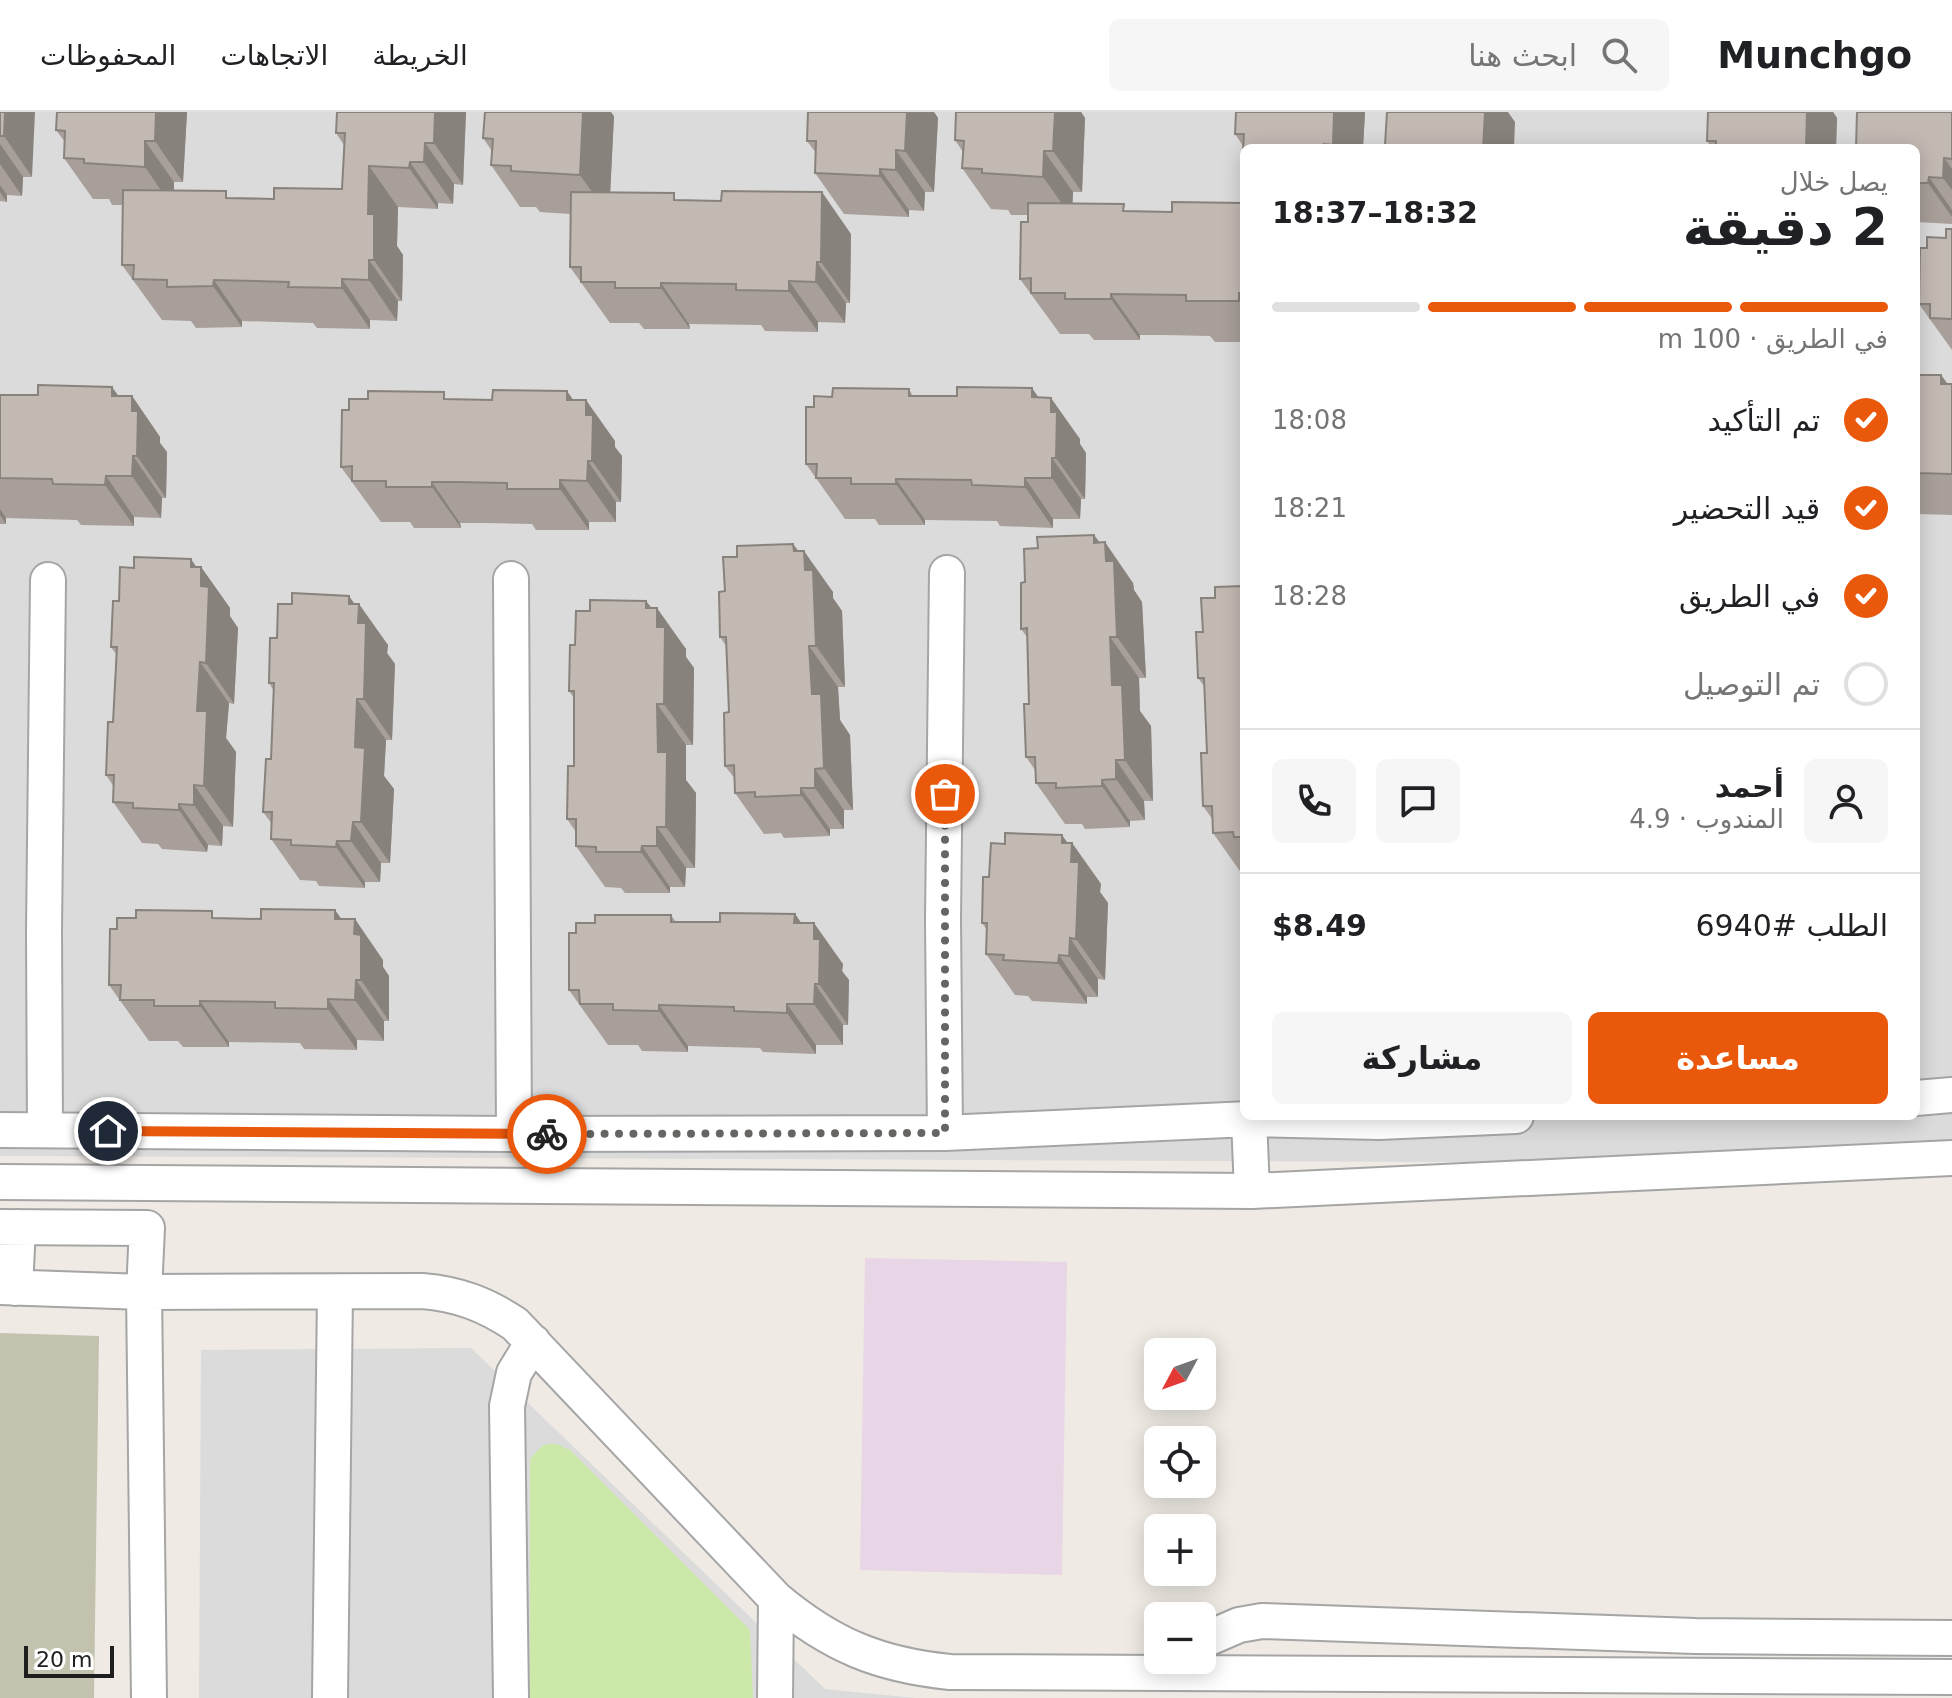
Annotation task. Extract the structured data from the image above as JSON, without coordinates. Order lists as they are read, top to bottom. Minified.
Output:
{"scale_bar":"20 m","north":"bottom left","page":{"header":"Munchgo","search":"ابحث هنا","nav":["الخريطة","الاتجاهات","المحفوظات"],"heading":["2 دقيقة","يصل خلال","18:32–18:37"],"panel":["أحمد","المندوب · 4.9","الطلب #6940","$8.49"],"bar":"في الطريق · 100 m","list":[["تم التأكيد","18:08"],["قيد التحضير","18:21"],["في الطريق","18:28"],"تم التوصيل"],"buttons":["مساعدة","مشاركة"],"map_buttons":["+","−"],"scale":"20 m"}}
